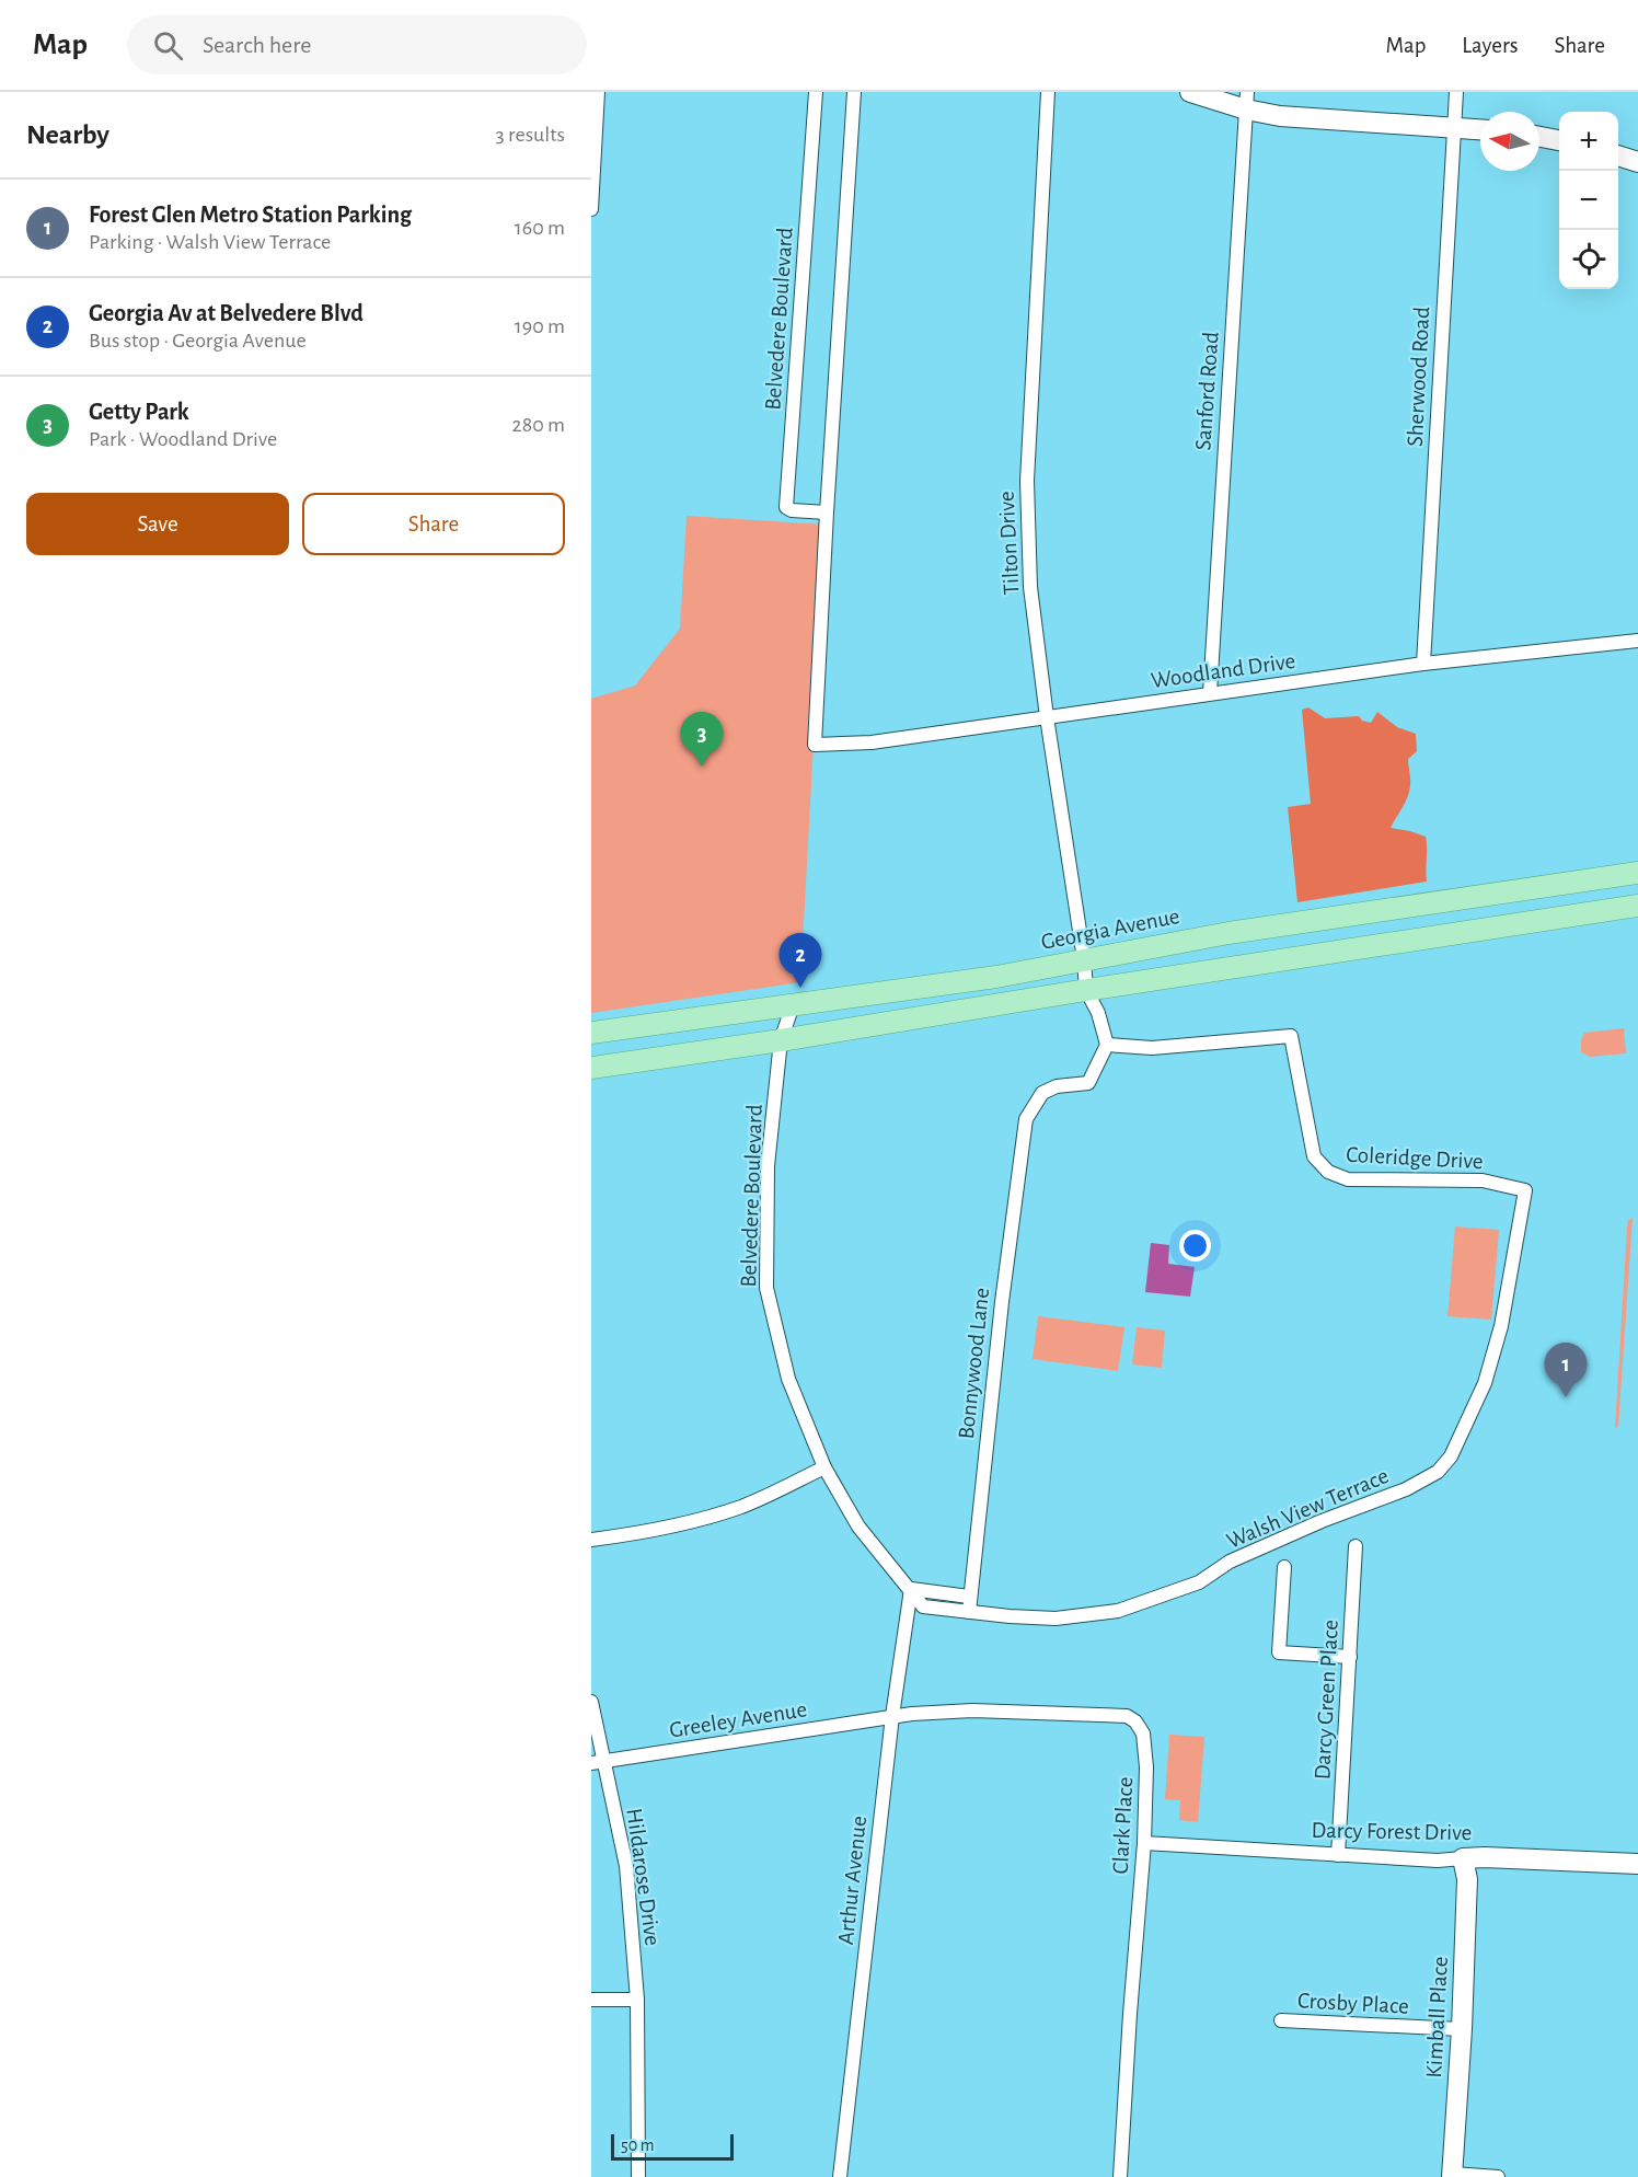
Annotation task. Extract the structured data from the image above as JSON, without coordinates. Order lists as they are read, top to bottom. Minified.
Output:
{"streets":{"main road":["Georgia Avenue"],"street":["Belvedere Boulevard","Sherwood Road","Sanford Road","Tilton Drive","Woodland Drive","Coleridge Drive","Bonnywood Lane","Walsh View Terrace","Darcy Green Place","Greeley Avenue","Clark Place","Darcy Forest Drive","Hildarose Drive","Arthur Avenue","Crosby Place","Kimball Place"]},"crossings":[["Belvedere Boulevard","Woodland Drive"],["Belvedere Boulevard","Georgia Avenue"],["Belvedere Boulevard","Walsh View Terrace"],["Belvedere Boulevard","Arthur Avenue"],["Sherwood Road","Woodland Drive"],["Sanford Road","Woodland Drive"],["Tilton Drive","Woodland Drive"],["Tilton Drive","Georgia Avenue"],["Coleridge Drive","Bonnywood Lane"],["Coleridge Drive","Walsh View Terrace"],["Bonnywood Lane","Walsh View Terrace"],["Walsh View Terrace","Arthur Avenue"],["Darcy Green Place","Darcy Forest Drive"],["Greeley Avenue","Clark Place"],["Greeley Avenue","Hildarose Drive"],["Greeley Avenue","Arthur Avenue"],["Clark Place","Darcy Forest Drive"],["Clark Place","Arthur Avenue"],["Darcy Forest Drive","Kimball Place"],["Crosby Place","Kimball Place"]],"scale_bar":"50 m","north":"left","page":{"header":"Map","search":"Search here","nav":["Map","Layers","Share"],"heading":["Nearby","3 results"],"map_buttons":["+","−"],"list":[{"mark":"1","name":"Forest Glen Metro Station Parking","note":"Parking · Walsh View Terrace","value":"160 m"},{"mark":"2","name":"Georgia Av at Belvedere Blvd","note":"Bus stop · Georgia Avenue","value":"190 m"},{"mark":"3","name":"Getty Park","note":"Park · Woodland Drive","value":"280 m"}],"buttons":["Save","Share"],"pins":["3","2","1"],"scale":"50 m"}}
